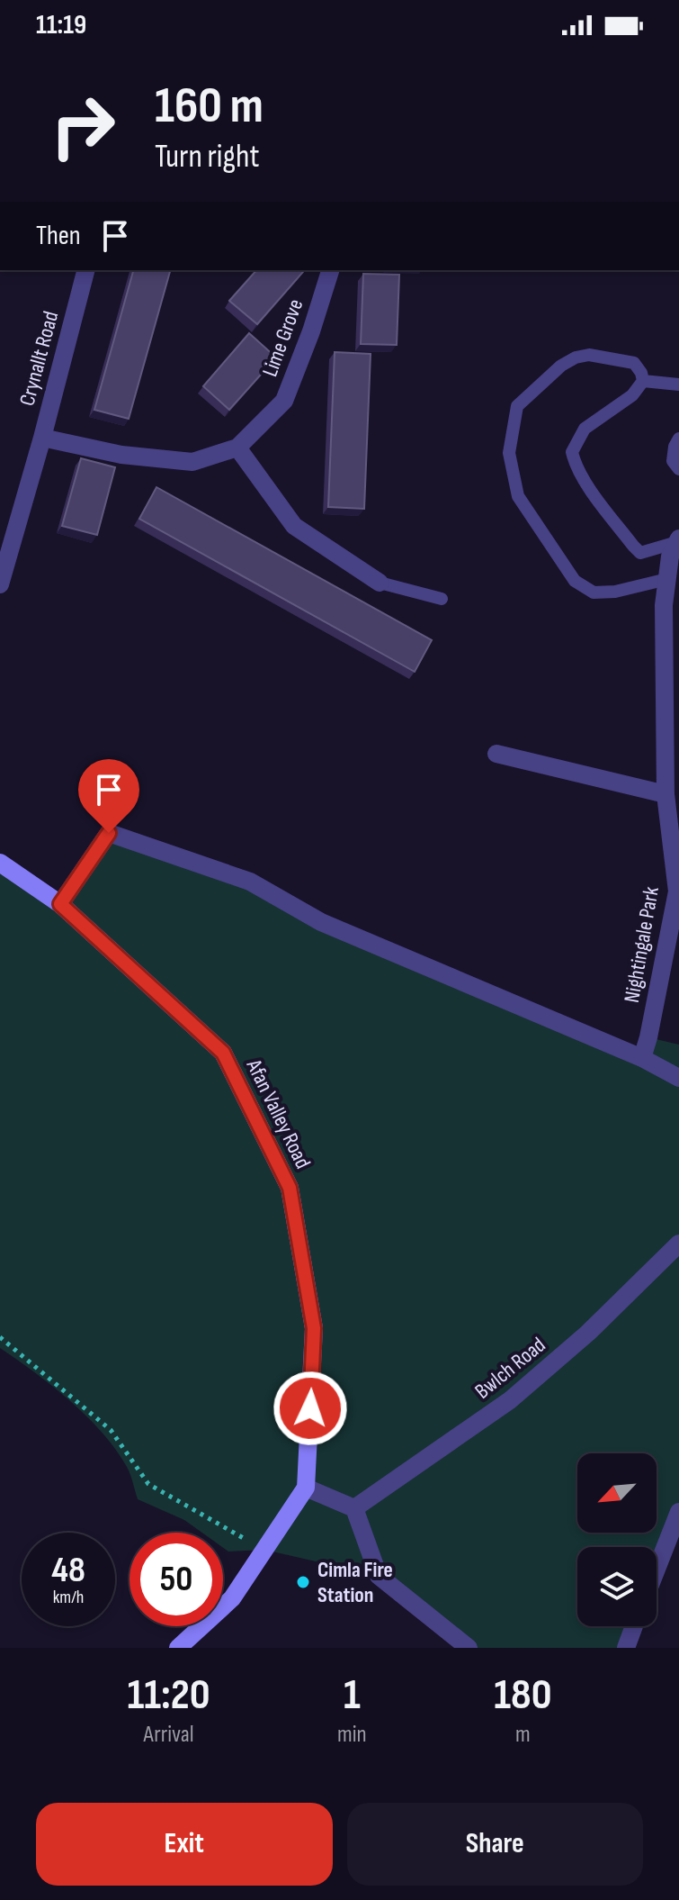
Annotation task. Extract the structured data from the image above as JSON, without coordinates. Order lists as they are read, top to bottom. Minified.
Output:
{"streets":{"main road":["Afan Valley Road"],"street":["Lime Grove","Crynallt Road","Nightingale Park","Bwlch Road"]},"crossings":[["Lime Grove","Crynallt Road"]],"places":["Cimla Fire Station"],"north":"bottom left","page":{"status":"11:19","turn":["160 m","Turn right"],"then":"Then","speed":"48 km/h","limit":"50","eta":["11:20","Arrival","1","min","180","m"],"buttons":["Exit","Share"]}}
